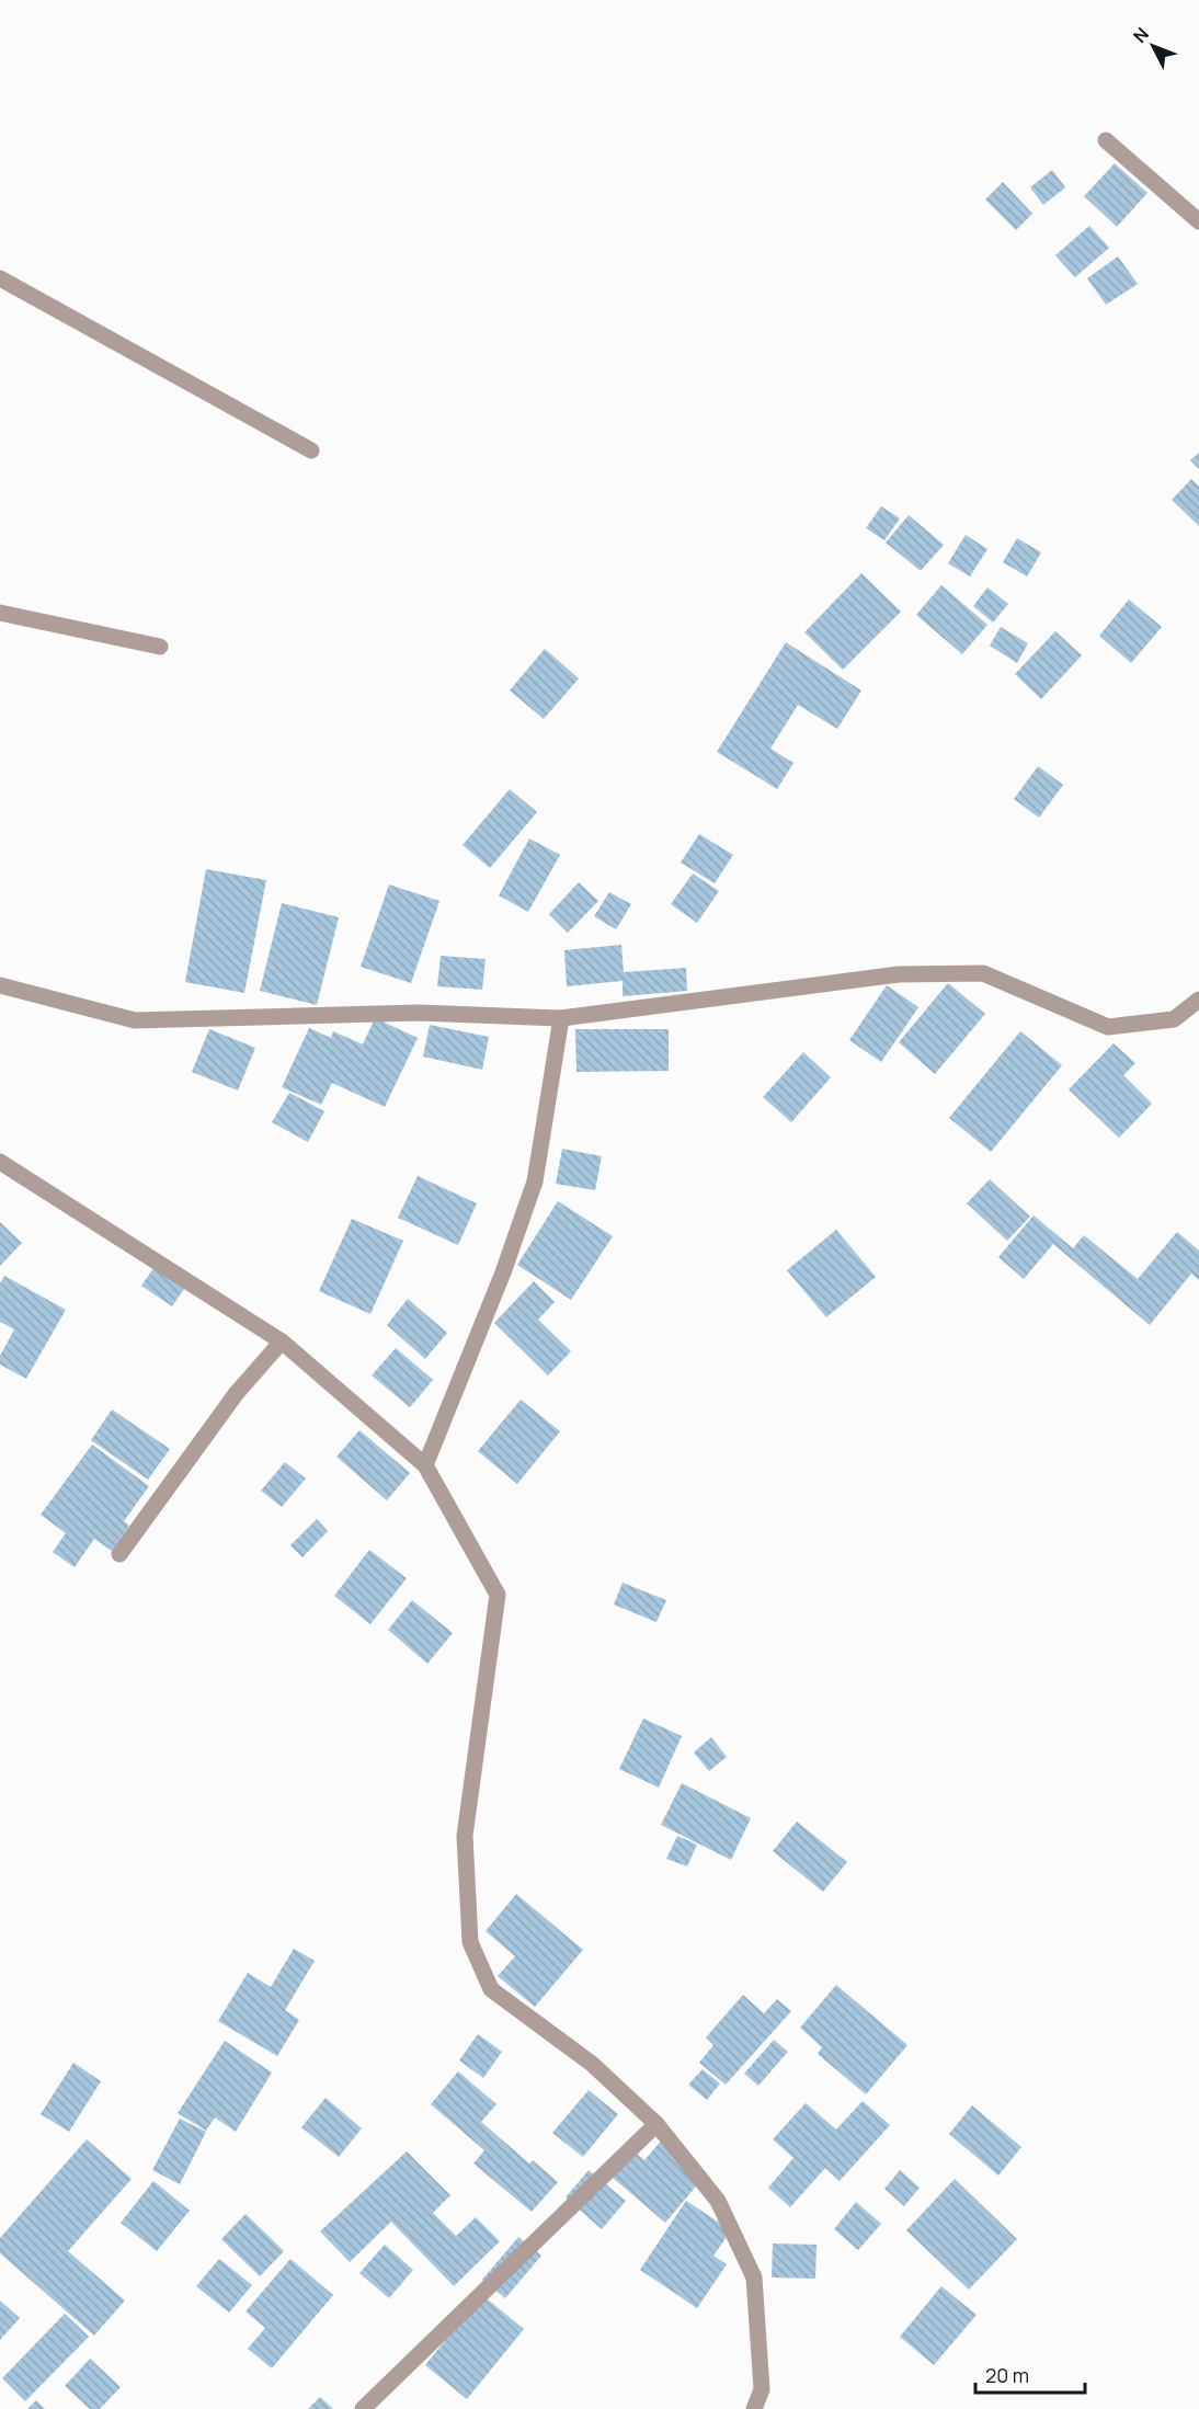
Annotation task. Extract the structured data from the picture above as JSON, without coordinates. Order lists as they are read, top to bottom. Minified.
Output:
{"scale_bar":"20 m","north":"top left"}
